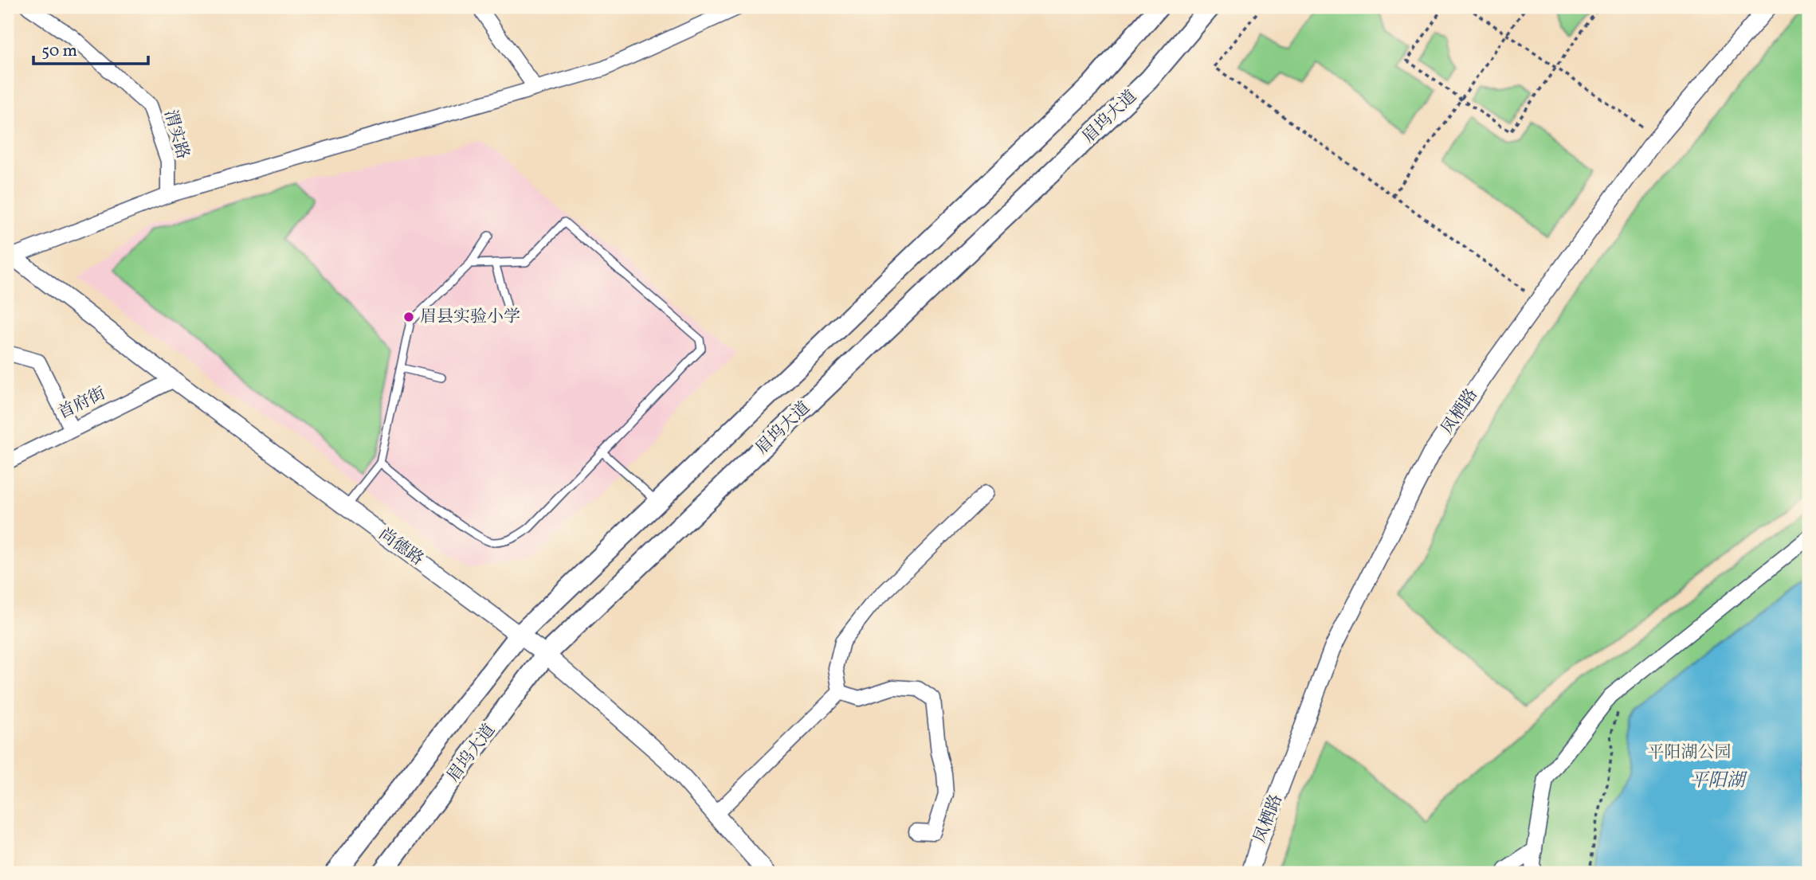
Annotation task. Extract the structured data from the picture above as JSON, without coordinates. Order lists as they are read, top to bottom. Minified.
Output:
{"streets":{"main road":["眉坞大道"],"street":["渭实路","首府街","凤栖路","尚德路"]},"crossings":[["眉坞大道","尚德路"],["首府街","尚德路"]],"water":["平阳湖"],"parks":["平阳湖公园"],"places":["眉县实验小学"],"scale_bar":"50 m"}
